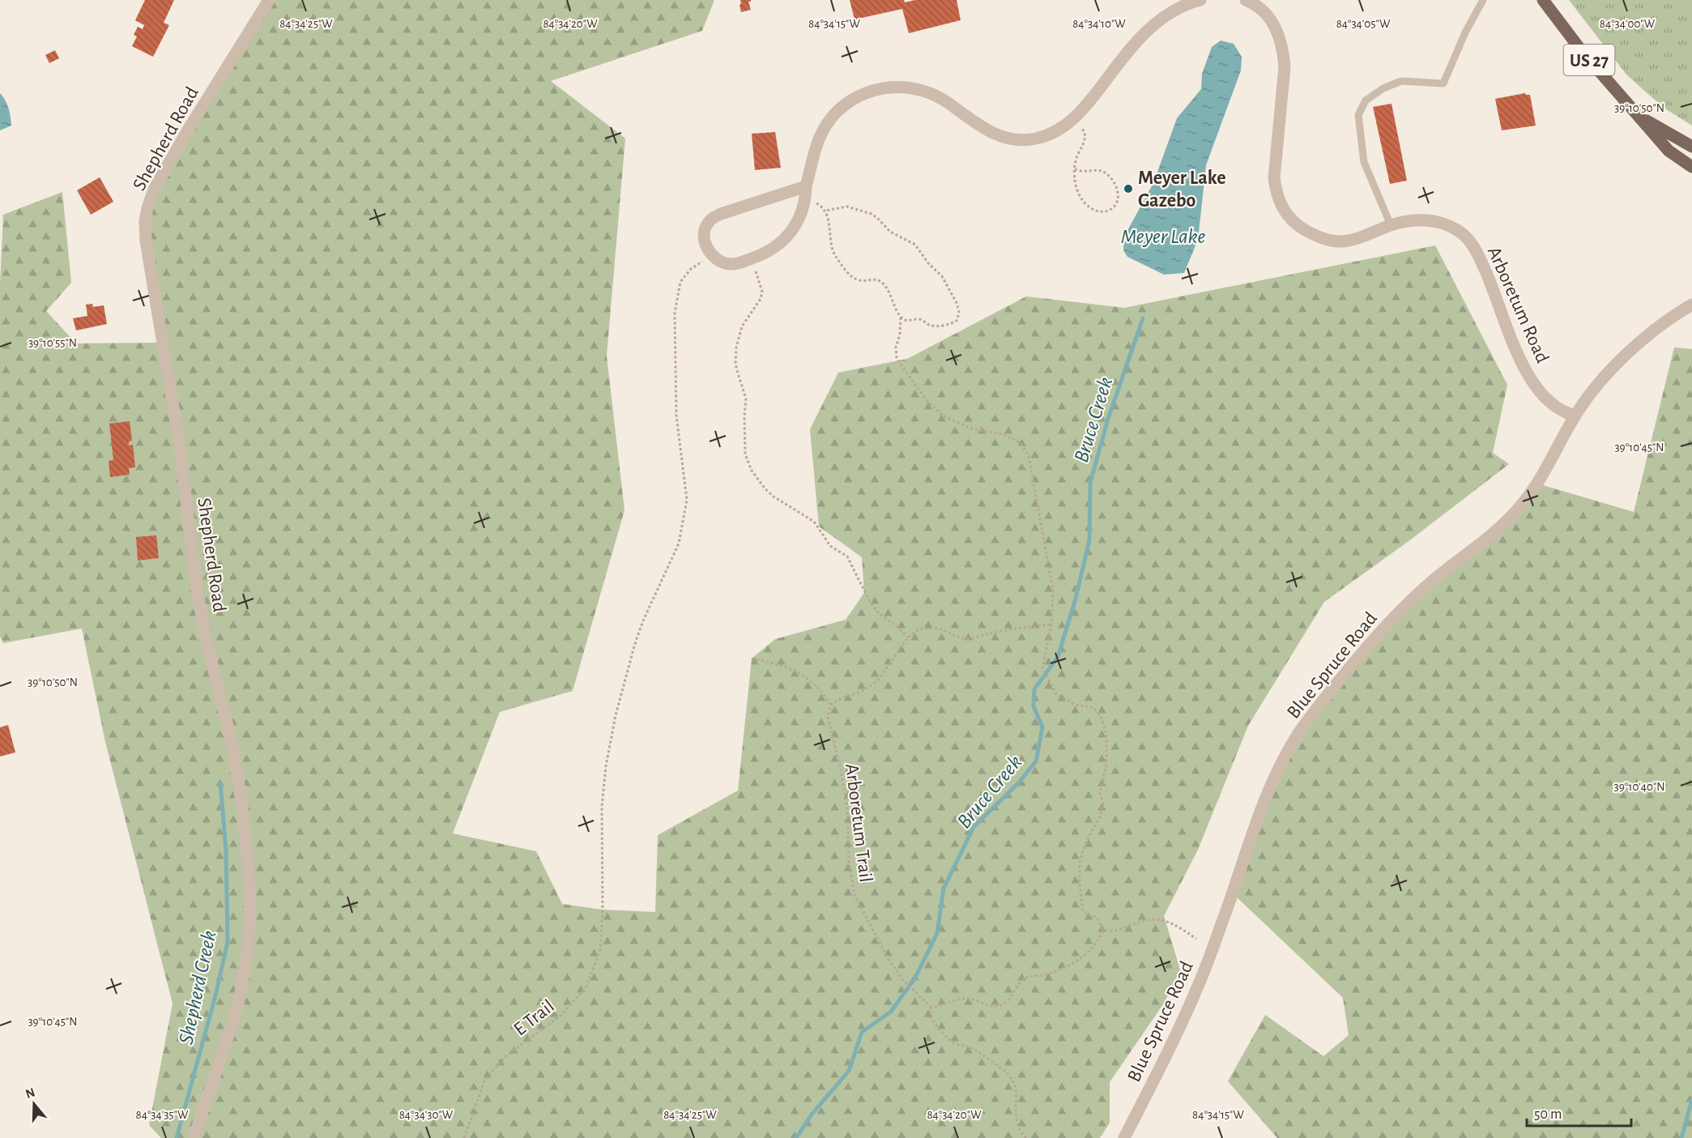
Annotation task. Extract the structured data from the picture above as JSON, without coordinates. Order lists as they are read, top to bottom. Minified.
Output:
{"streets":{"main road":["US 27"],"street":["Shepherd Road","Arboretum Road","Blue Spruce Road"],"path":["Arboretum Trail","E Trail"]},"crossings":[["Arboretum Road","Blue Spruce Road"]],"water":["Meyer Lake","Bruce Creek","Shepherd Creek"],"places":["Meyer Lake Gazebo"],"scale_bar":"50 m","north":"top","coordinates":["84°34'00\"W","84°34'25\"W","84°34'20\"W","84°34'15\"W","84°34'10\"W","84°34'05\"W","39°10'50\"N","39°10'55\"N","39°10'45\"N","39°10'40\"N","84°34'35\"W","84°34'30\"W"]}
